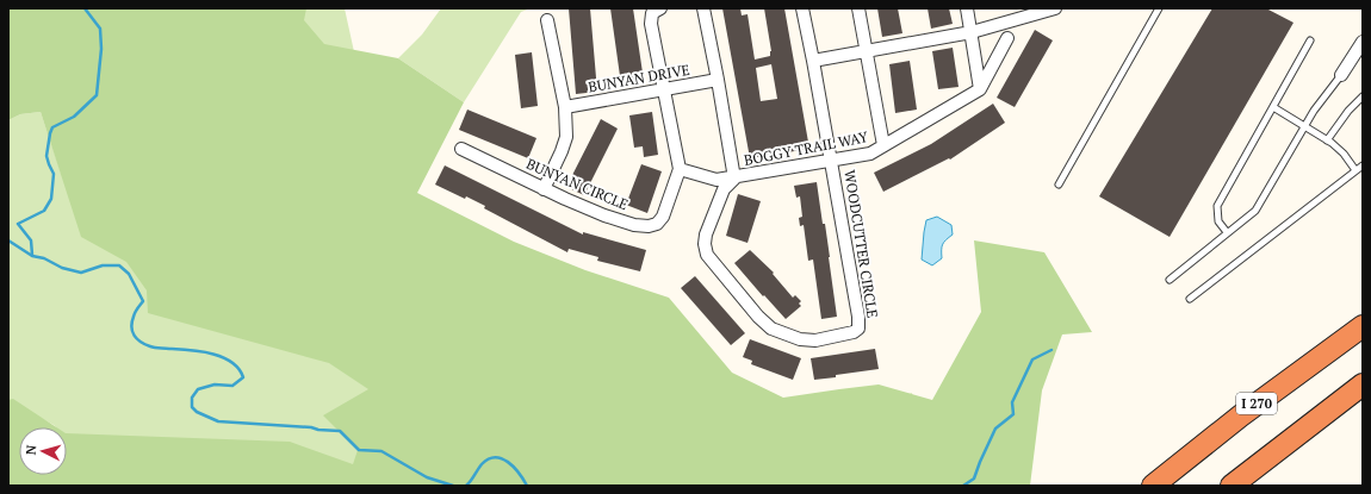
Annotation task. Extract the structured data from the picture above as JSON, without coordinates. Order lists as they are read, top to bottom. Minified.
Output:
{"streets":{"highway":["I 270"],"street":["BUNYAN DRIVE","BOGGY TRAIL WAY","BUNYAN CIRCLE","WOODCUTTER CIRCLE"]},"crossings":[["BOGGY TRAIL WAY","BUNYAN CIRCLE"],["BOGGY TRAIL WAY","WOODCUTTER CIRCLE"]],"north":"left"}
